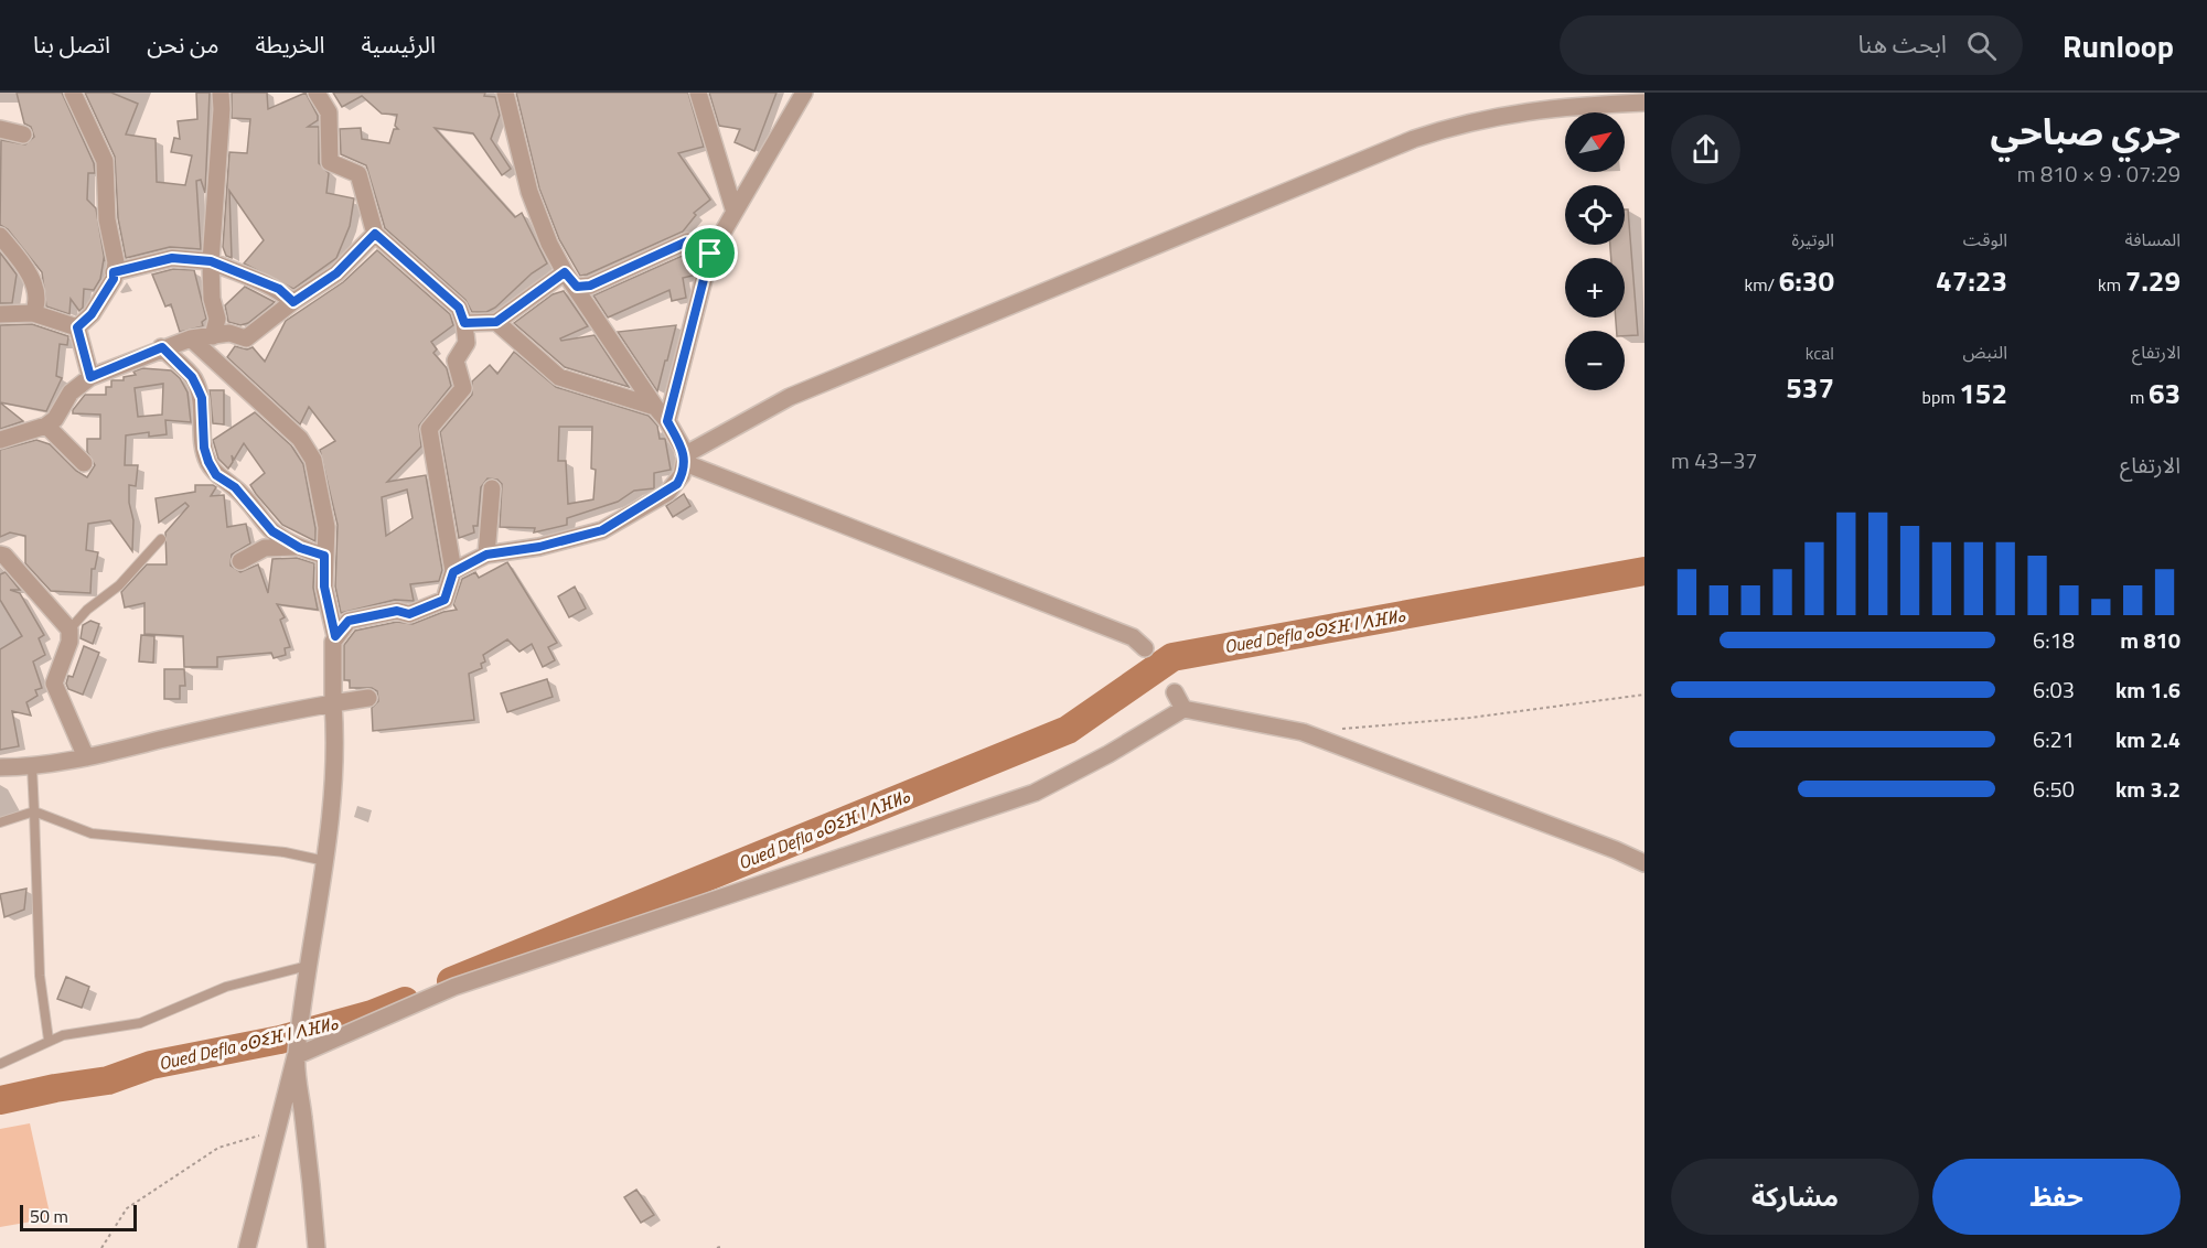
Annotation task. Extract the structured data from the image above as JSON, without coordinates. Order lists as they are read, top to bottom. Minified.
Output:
{"water":["Oued Defla ⴰⵙⵉⴼ ⵏ ⴷⴼⵍⴰ"],"scale_bar":"50 m","north":"top right","page":{"header":"Runloop","search":"ابحث هنا","nav":["الرئيسية","الخريطة","من نحن","اتصل بنا"],"heading":["جري صباحي","07:29 · 9 × 810 m"],"map_buttons":["+","−"],"stats":[["المسافة","7.29 km"],["الوقت","47:23"],["الوتيرة","6:30 /km"],["الارتفاع","63 m"],["النبض","152 bpm"],["kcal","537"]],"chart":["الارتفاع","37–43 m"],"list":[{"name":"810 m","note":"6:18"},{"name":"1.6 km","note":"6:03"},{"name":"2.4 km","note":"6:21"},{"name":"3.2 km","note":"6:50"}],"buttons":["حفظ","مشاركة"],"scale":"50 m"}}
